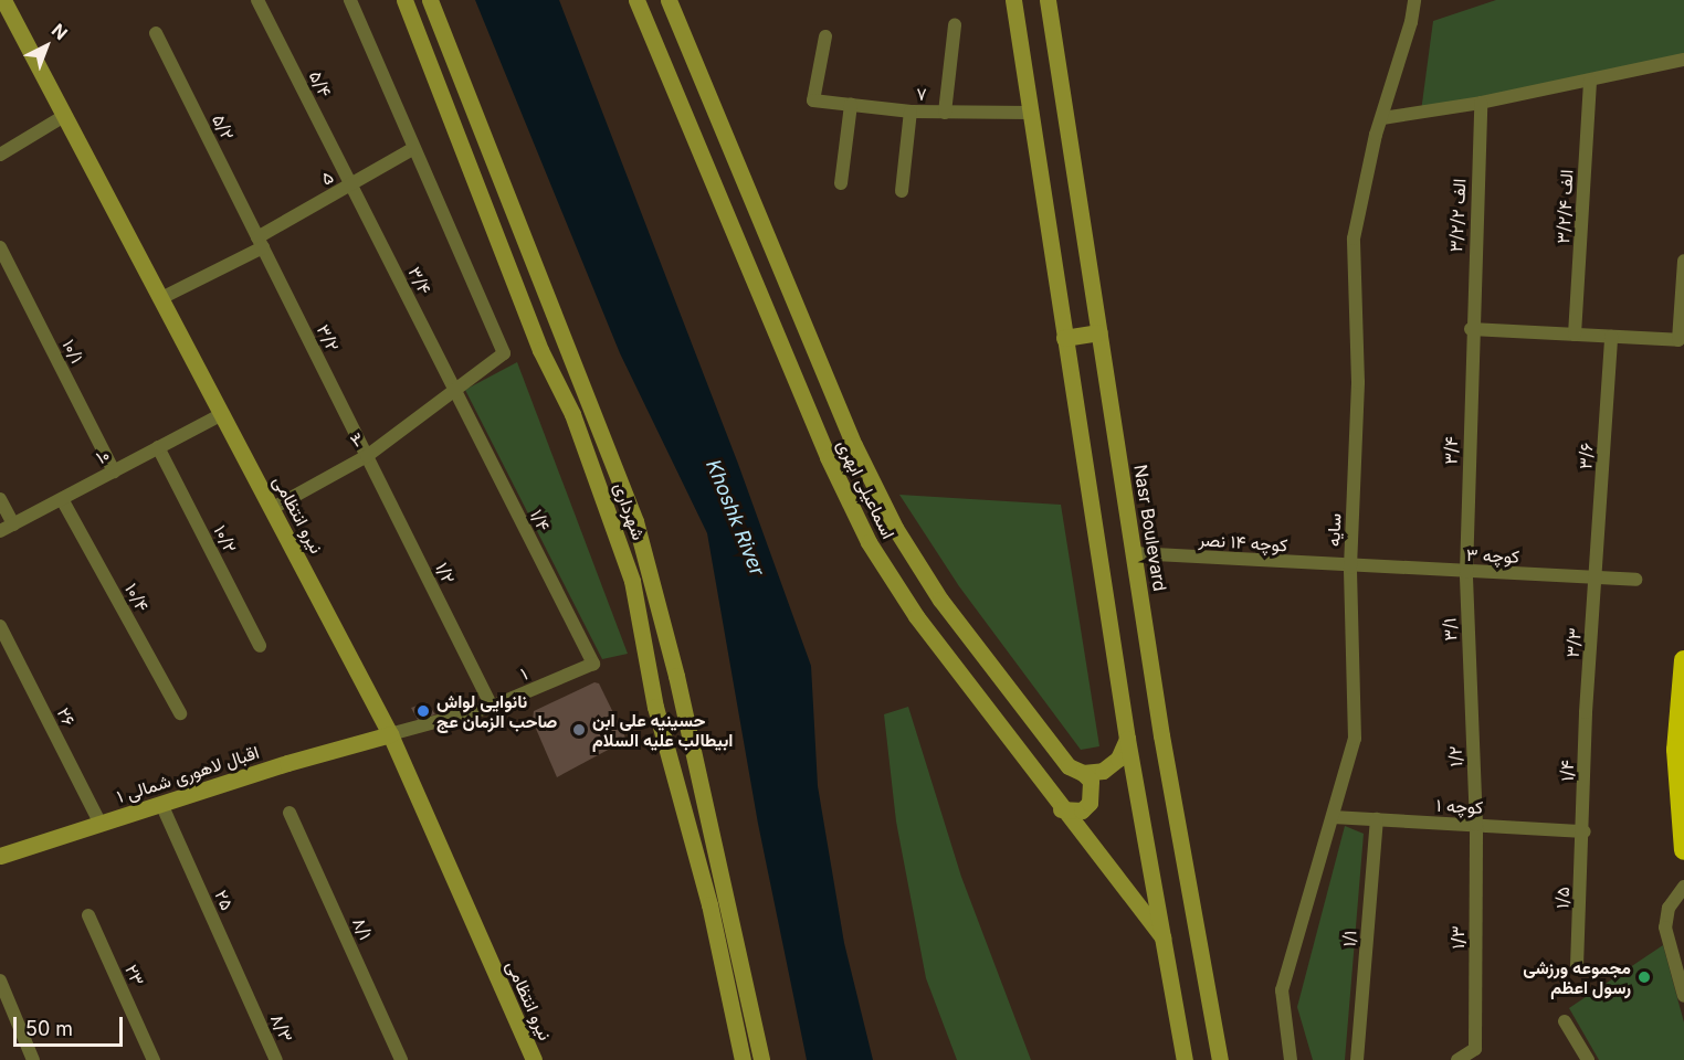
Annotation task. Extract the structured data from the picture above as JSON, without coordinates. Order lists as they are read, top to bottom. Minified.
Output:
{"streets":{"main road":["اسماعیلی ابهری","شهرداری","نیرو انتظامی","Nasr Boulevard","اقبال لاهوری شمالی ۱"],"street":["۵/۴","۷","۵/۲","۵","۳/۲/۴ الف","۳/۲/۲ الف","۳/۴","۳/۲","۱۰/۱","۳","۱۰","۳/۶","۱/۴","سایه","۱۰/۲","کوچه ۱۴ نصر","کوچه ۳","۱/۲","۱۰/۴","۳/۱","۳/۳","۱","۲۶","کوچه ۱","۱/۵","۲۵","۸/۱","۱/۳","۱/۱","۲۳","۸/۳"]},"crossings":[["۵/۴","۵"],["۵/۴","۳/۴"],["۵/۲","۵"],["۵/۲","۳/۲"],["۵","۳/۴"],["۵","۳/۲"],["۵","۳"],["۵","نیرو انتظامی"],["۳/۲/۲ الف","۳/۴"],["۳/۴","۳"],["۳/۴","۱/۴"],["۳/۴","کوچه ۳"],["۳/۴","۳/۱"],["۳/۲","۳"],["۳/۲","۱/۲"],["۱۰/۱","۱۰"],["۳","نیرو انتظامی"],["۳","۱/۴"],["۳","۱/۲"],["۱۰","نیرو انتظامی"],["۱۰","۱۰/۲"],["۱۰","۱۰/۴"],["۳/۶","کوچه ۳"],["۳/۶","۳/۳"],["نیرو انتظامی","۱"],["نیرو انتظامی","اقبال لاهوری شمالی ۱"],["۱/۴","۳/۳"],["۱/۴","۱"],["۱/۴","کوچه ۱"],["۱/۴","۱/۵"],["Nasr Boulevard","کوچه ۱۴ نصر"],["سایه","کوچه ۱۴ نصر"],["سایه","کوچه ۳"],["سایه","کوچه ۱"],["کوچه ۱۴ نصر","کوچه ۳"],["کوچه ۳","۳/۱"],["کوچه ۳","۳/۳"],["۱/۲","۳/۱"],["۱/۲","۱"],["۱/۲","کوچه ۱"],["۱/۲","۱/۳"],["۱","اقبال لاهوری شمالی ۱"],["۲۶","اقبال لاهوری شمالی ۱"],["اقبال لاهوری شمالی ۱","۲۵"],["کوچه ۱","۱/۵"],["کوچه ۱","۱/۳"],["کوچه ۱","۱/۱"],["۲۵","۸/۳"]],"water":["Khoshk River"],"places":["نانوایی لواش صاحب الزمان عج","حسینیه علی ابن ابیطالب علیه السلام","مجموعه ورزشی رسول اعظم"],"scale_bar":"50 m","north":"top right"}
